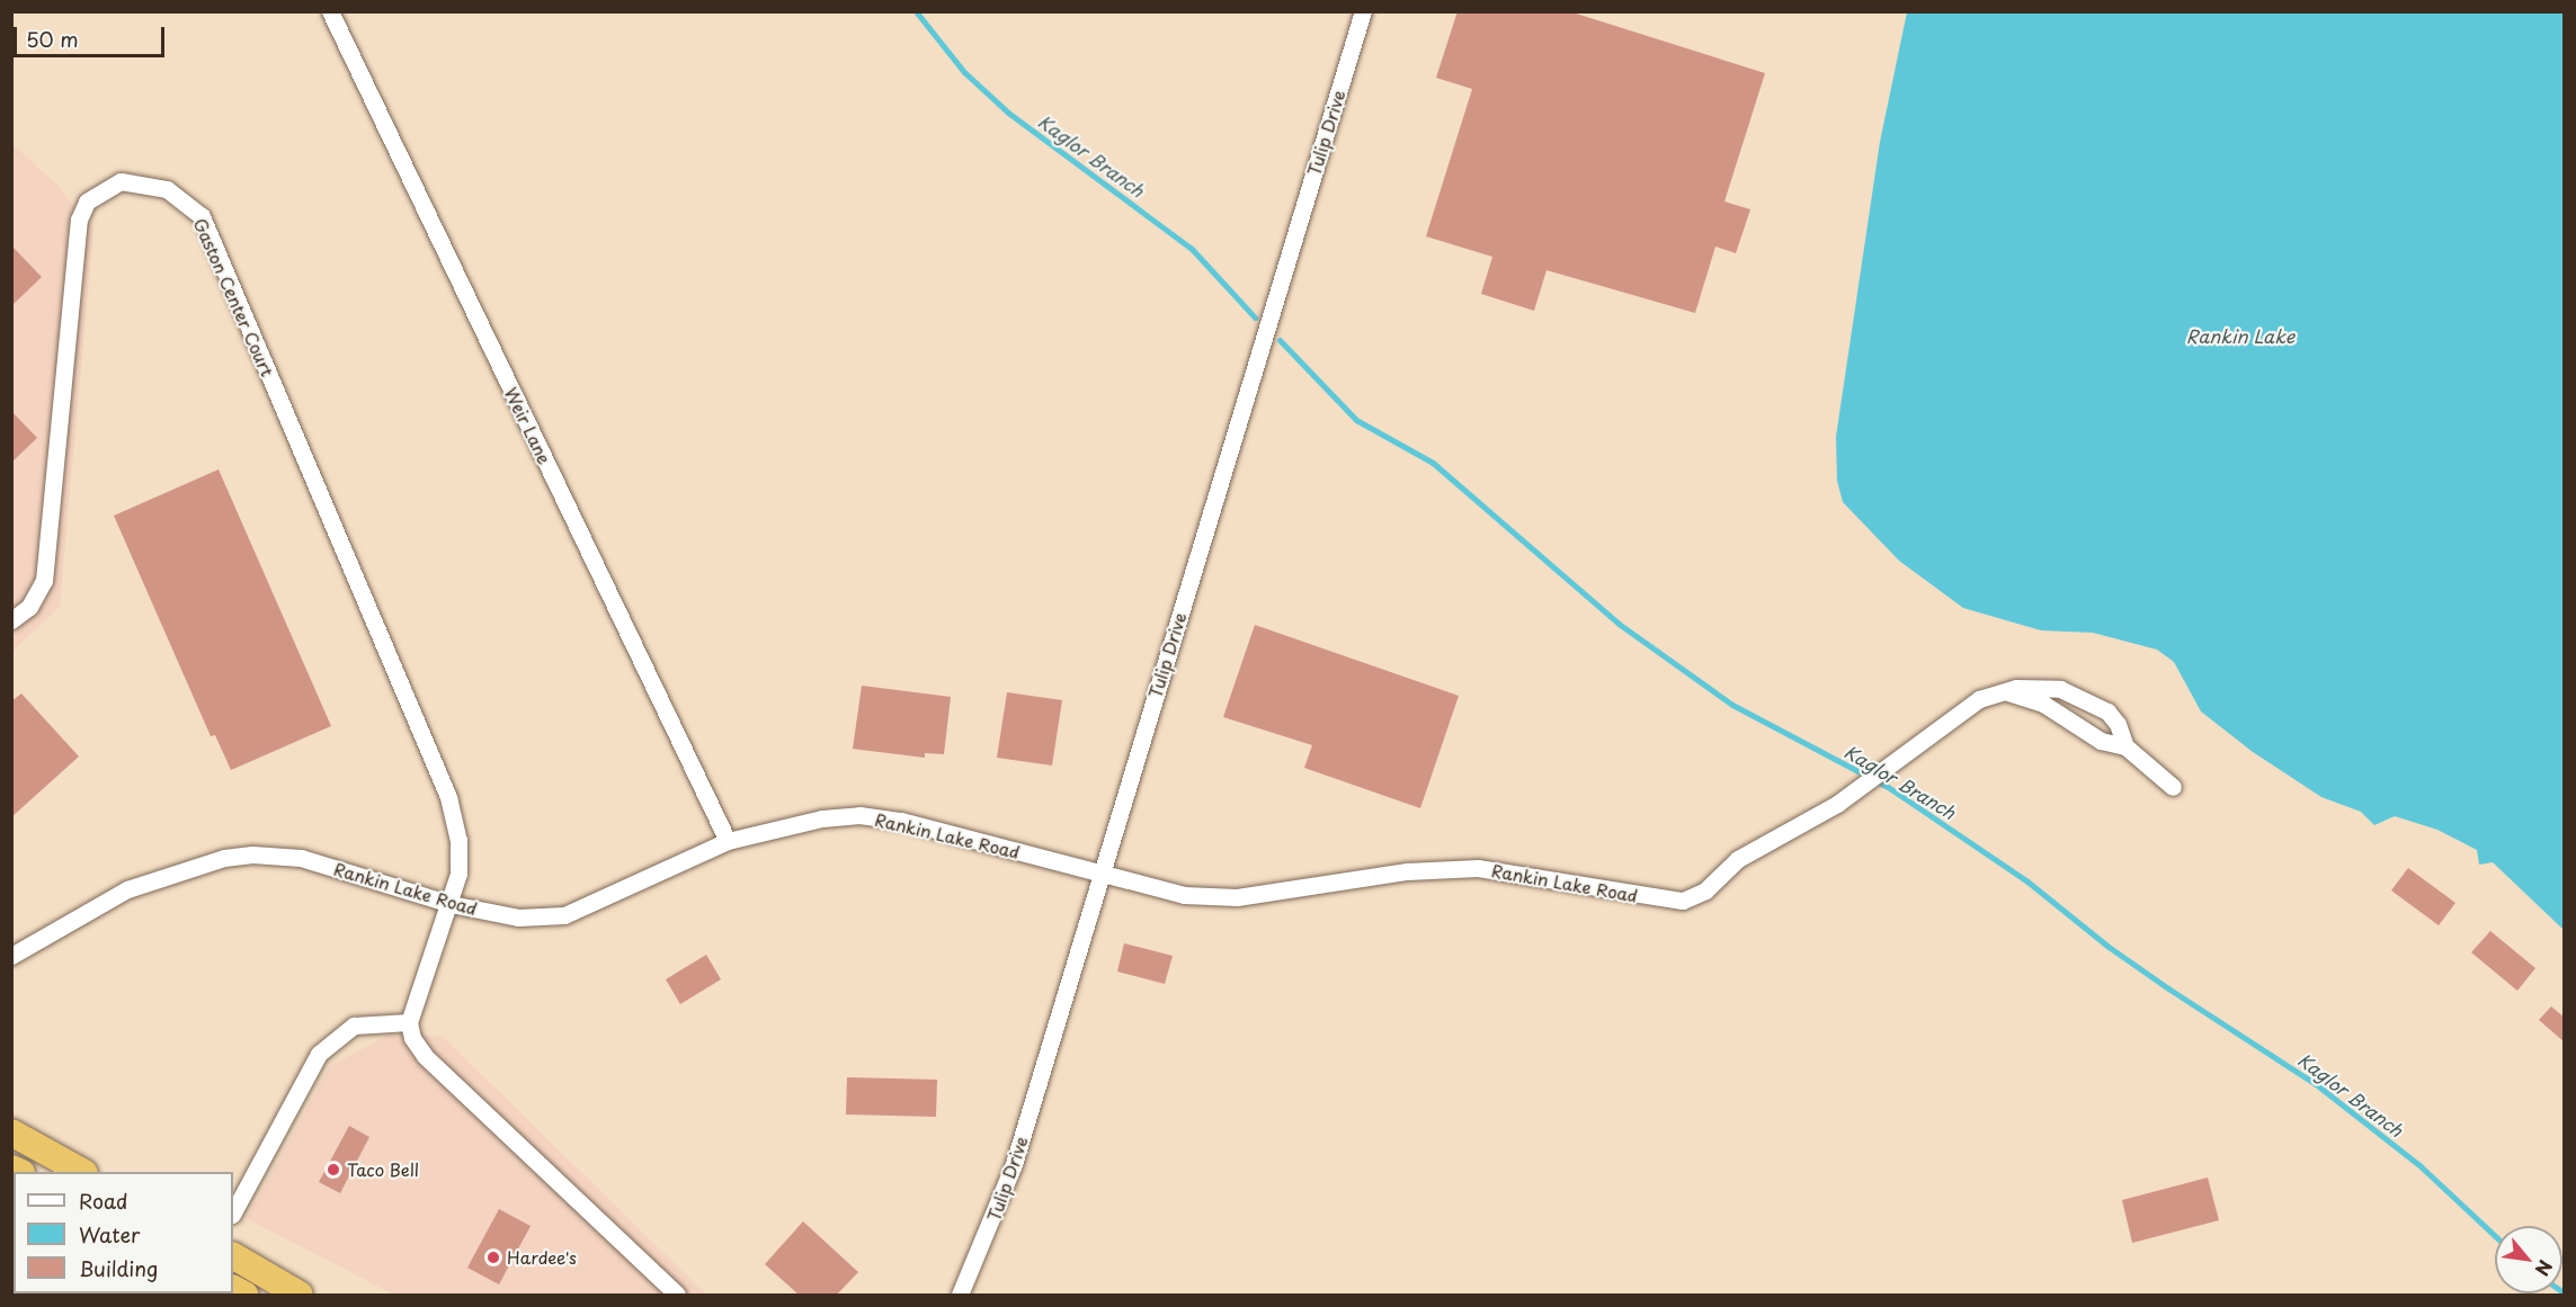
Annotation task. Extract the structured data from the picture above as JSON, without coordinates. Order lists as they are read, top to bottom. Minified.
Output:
{"streets":{"street":["Tulip Drive","Gaston Center Court","Weir Lane","Rankin Lake Road"]},"crossings":[["Tulip Drive","Rankin Lake Road"],["Gaston Center Court","Rankin Lake Road"],["Weir Lane","Rankin Lake Road"]],"water":["Kaglor Branch","Rankin Lake"],"places":["Taco Bell","Hardee's"],"legend":["Road","Water","Building"],"scale_bar":"50 m","north":"bottom right"}
